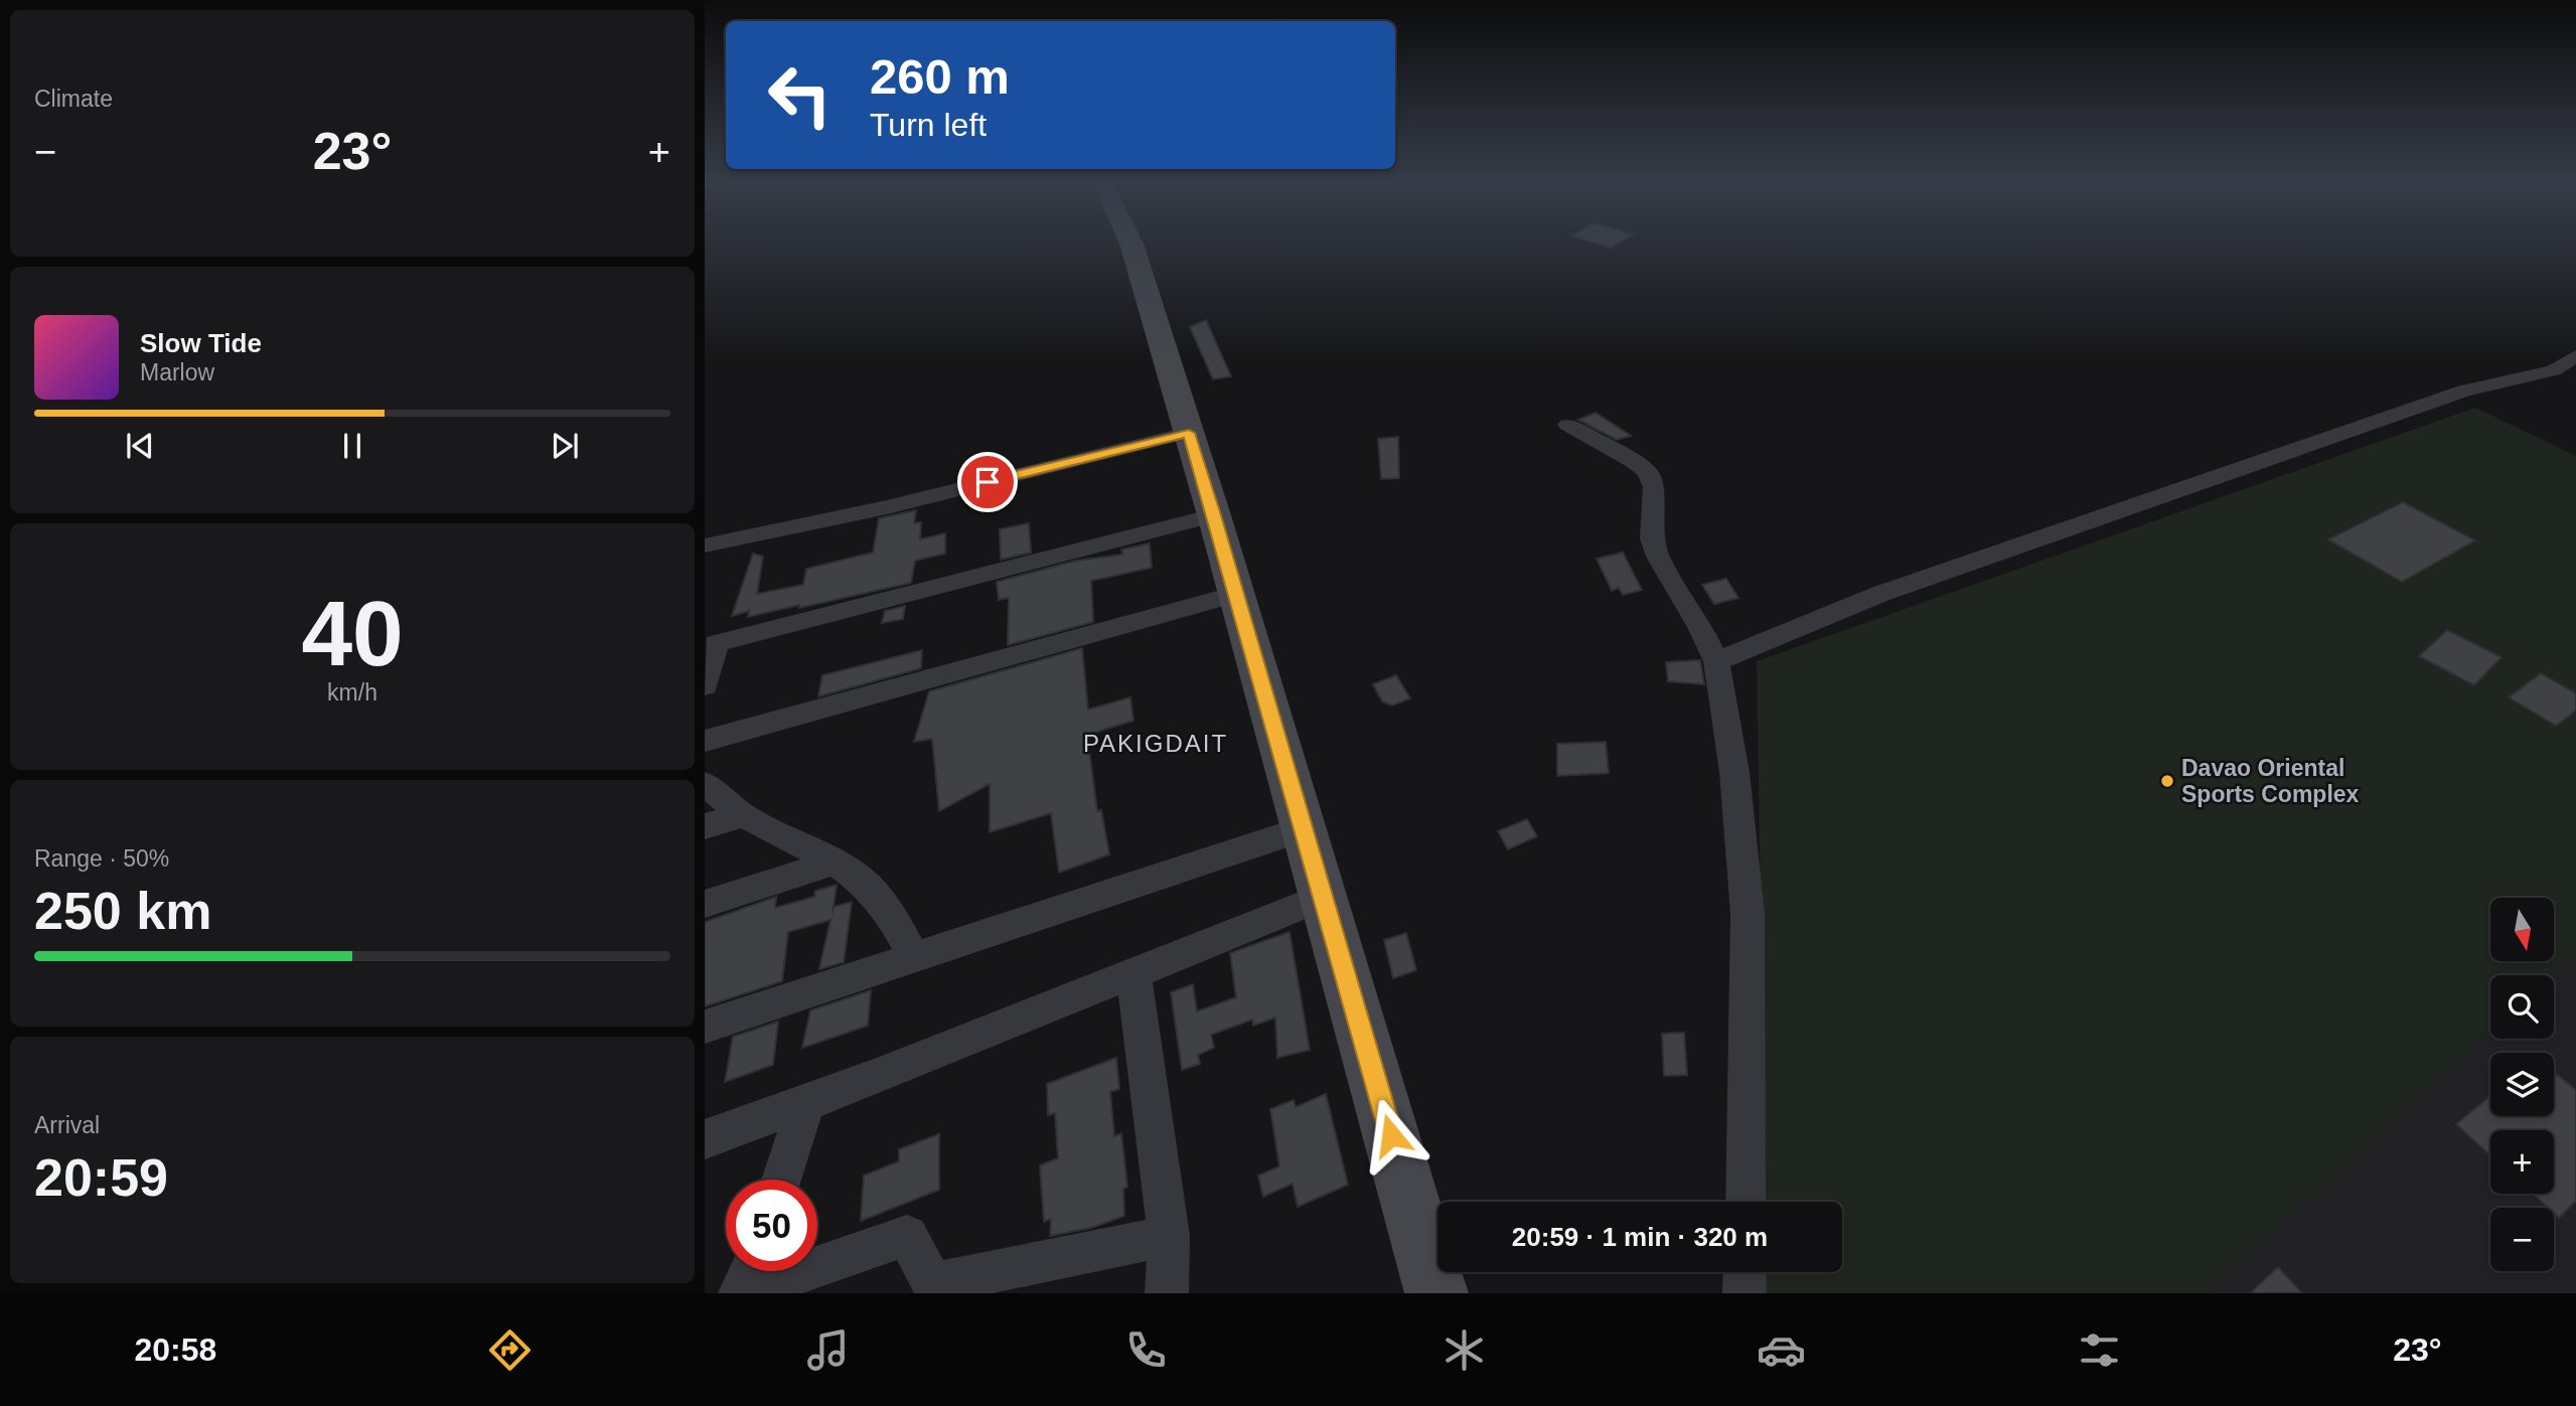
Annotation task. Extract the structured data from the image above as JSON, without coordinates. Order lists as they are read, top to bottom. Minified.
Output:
{"districts":["PAKIGDAIT"],"places":["Davao Oriental Sports Complex"],"north":"bottom","page":{"tile":["Climate",["40","km/h"],["Range · 50%","250 km"],["Arrival","20:59"]],"turn":["260 m","Turn left"],"heat":["−","23°","+"],"song":["Slow Tide","Marlow"],"map_buttons":["+","−"],"limit":"50","trip":"20:59 · 1 min · 320 m","tabs":["20:58","23°"]}}
